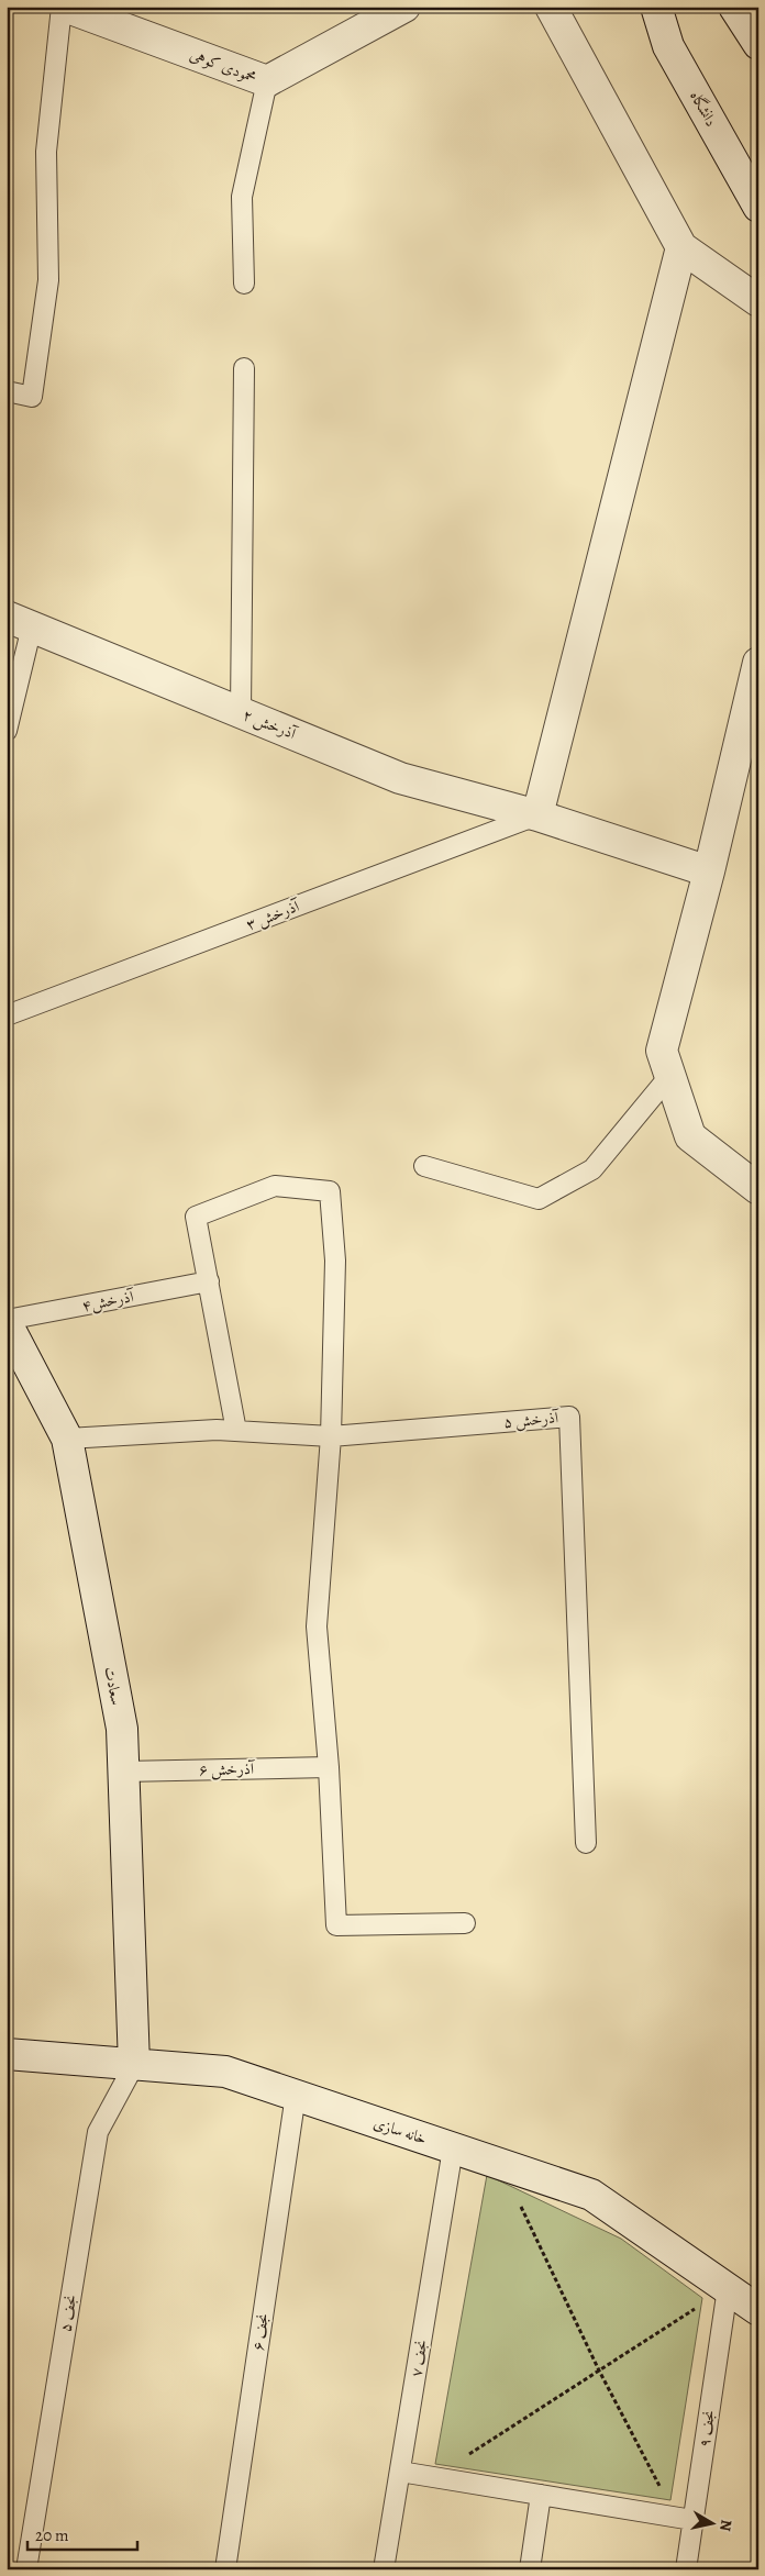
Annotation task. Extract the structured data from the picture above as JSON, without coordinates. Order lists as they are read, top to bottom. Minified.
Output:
{"streets":{"street":["محمودی کوهی","دانشگاه","آذرخش ۲","سعادت","خانه سازی"],"lane":["آذرخش ۳","آذرخش۴","آذرخش ۵","آذرخش ۶","نجف ۵","نجف ۶","نجف ۷","نجف ۹"]},"crossings":[["آذرخش ۲","آذرخش ۳"],["آذرخش۴","سعادت"],["آذرخش ۵","سعادت"],["سعادت","آذرخش ۶"],["سعادت","خانه سازی"],["سعادت","نجف ۵"],["خانه سازی","نجف ۵"],["خانه سازی","نجف ۶"],["خانه سازی","نجف ۷"],["خانه سازی","نجف ۹"]],"scale_bar":"20 m","north":"right"}
